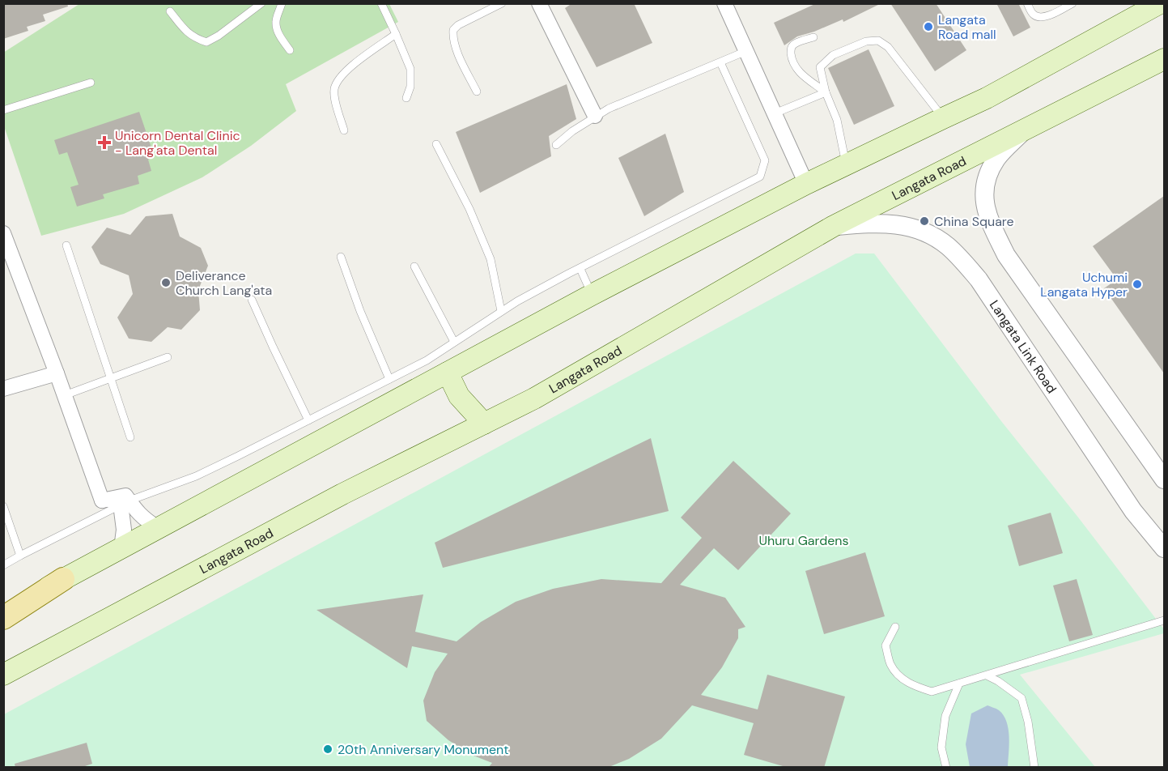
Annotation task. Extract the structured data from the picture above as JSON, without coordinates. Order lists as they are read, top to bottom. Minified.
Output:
{"streets":{"main road":["Langata Road"],"street":["Langata Link Road"]},"crossings":[["Langata Road","Langata Link Road"]],"parks":["Uhuru Gardens"],"places":{"other":["Langata Road mall","China Square","Deliverance Church Lang'ata","Uchumi Langata Hyper","20th Anniversary Monument"],"health":["Unicorn Dental Clinic - Lang'ata Dental"]}}
